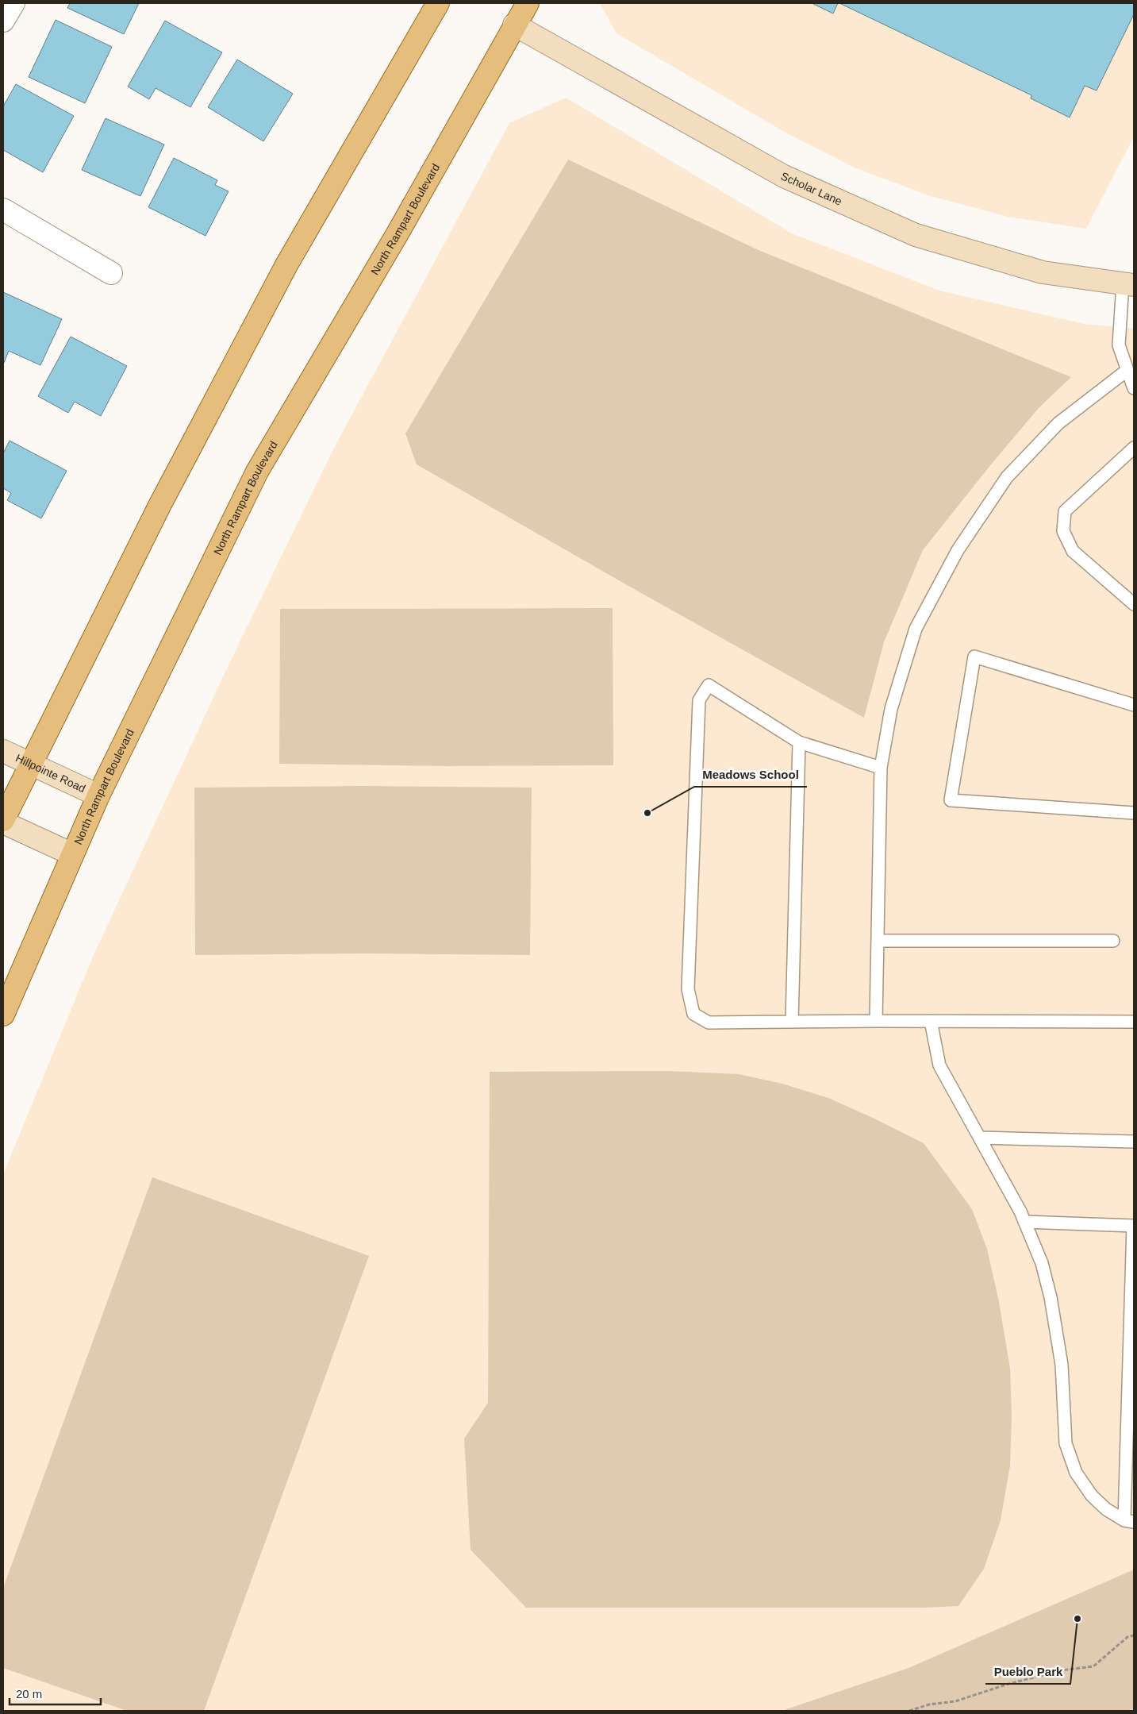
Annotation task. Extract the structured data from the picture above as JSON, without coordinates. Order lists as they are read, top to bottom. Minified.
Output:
{"streets":{"main road":["North Rampart Boulevard"],"street":["Scholar Lane","Hillpointe Road"]},"crossings":[["Scholar Lane","North Rampart Boulevard"],["North Rampart Boulevard","Hillpointe Road"]],"places":["Meadows School","Pueblo Park"],"scale_bar":"20 m"}
